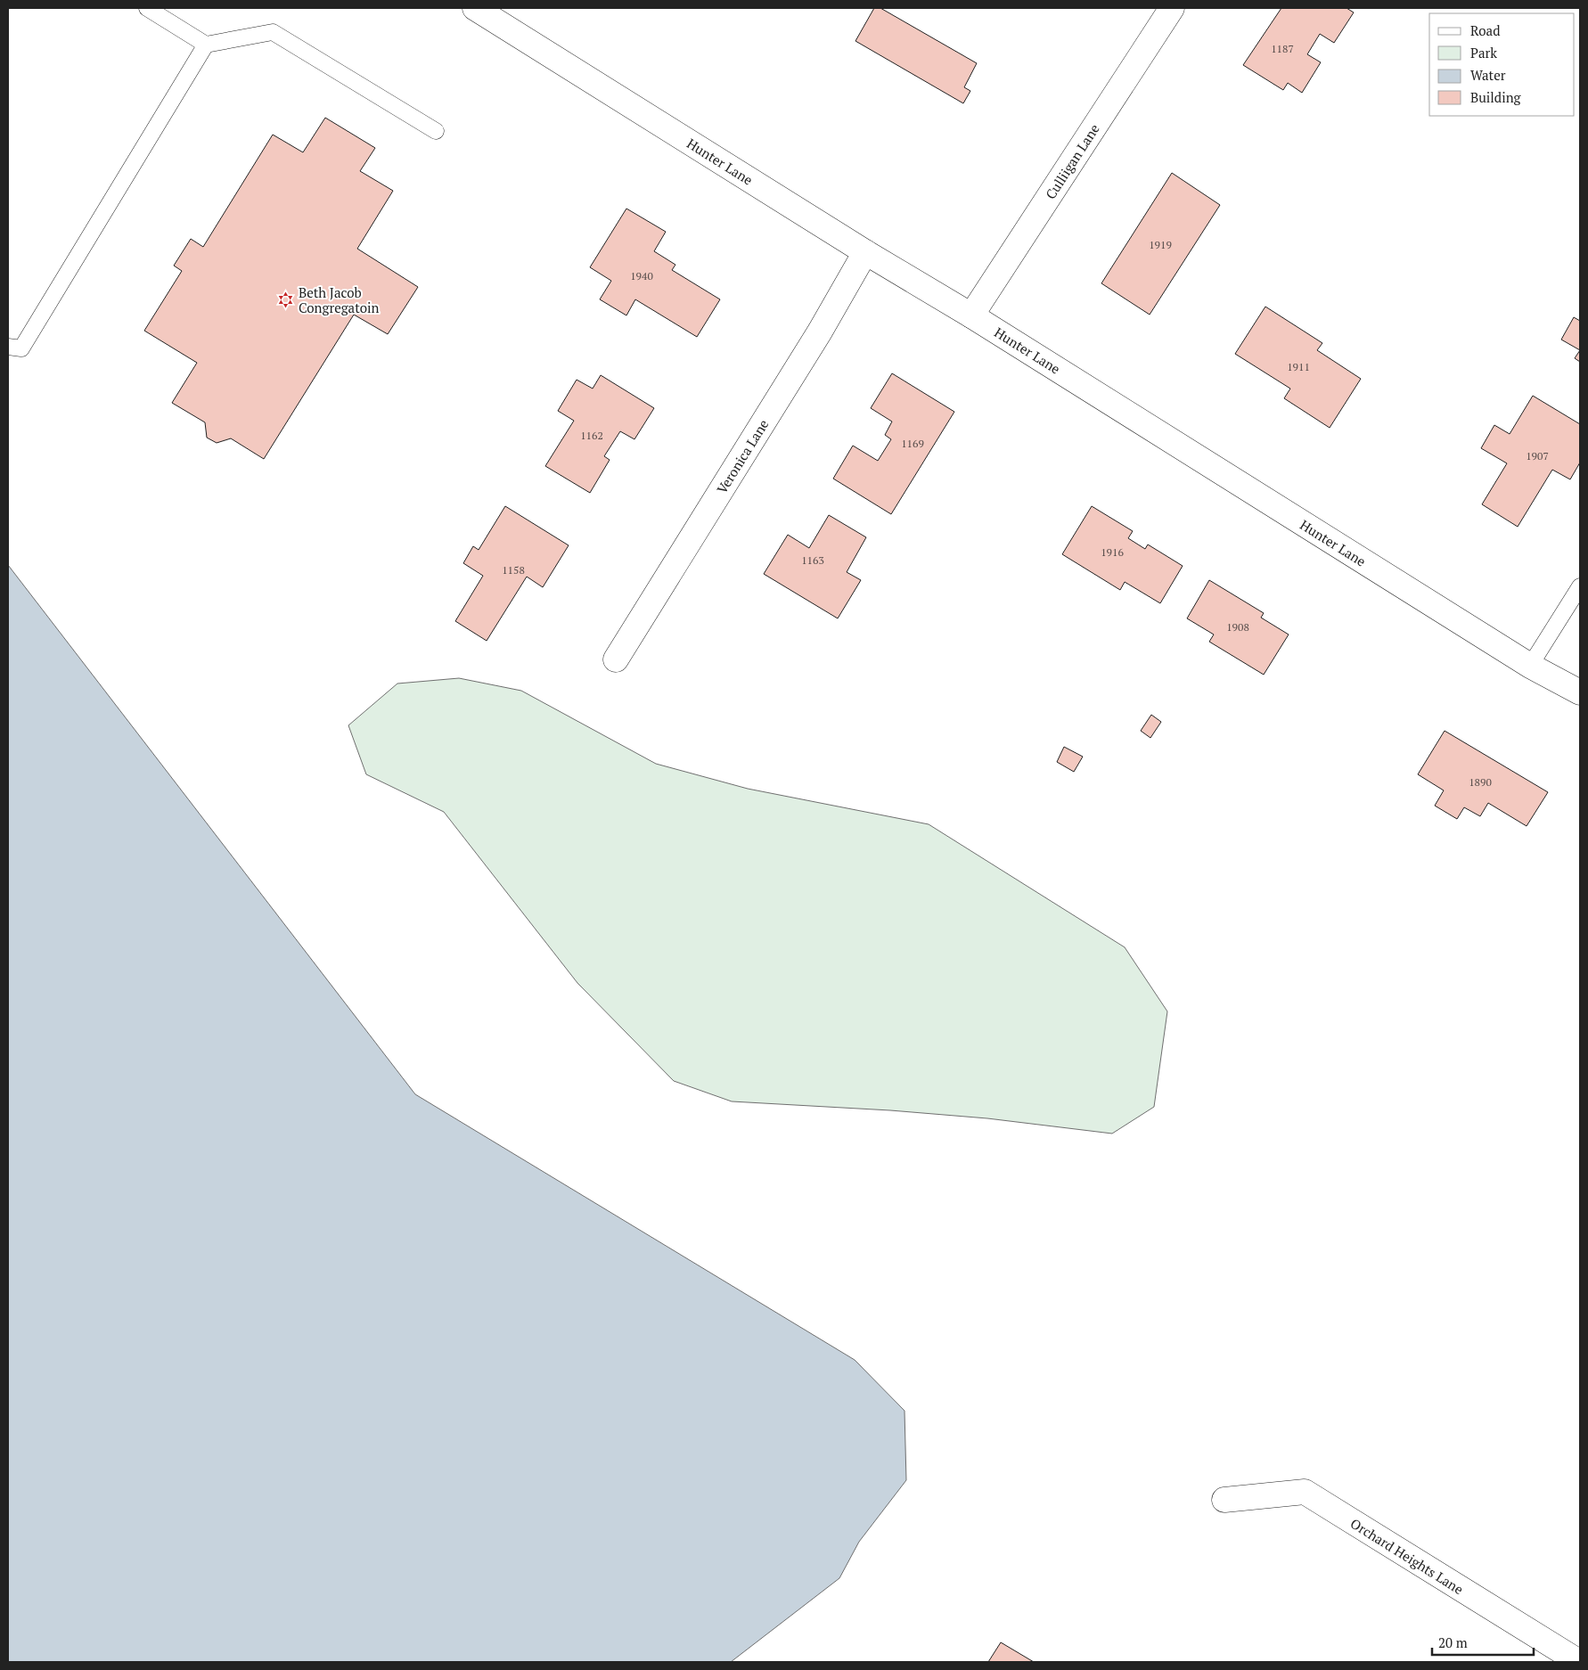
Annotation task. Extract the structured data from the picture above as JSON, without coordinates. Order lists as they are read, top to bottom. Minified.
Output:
{"streets":{"street":["Hunter Lane","Culliigan Lane","Veronica Lane","Orchard Heights Lane"]},"crossings":[["Hunter Lane","Culliigan Lane"],["Hunter Lane","Veronica Lane"]],"places":{"synagogue":["Beth Jacob Congregatoin"]},"house_numbers":["1187","1919","1940","1911","1162","1169","1907","1916","1163","1158","1908","1890"],"legend":["Road","Park","Water","Building"],"scale_bar":"20 m"}
